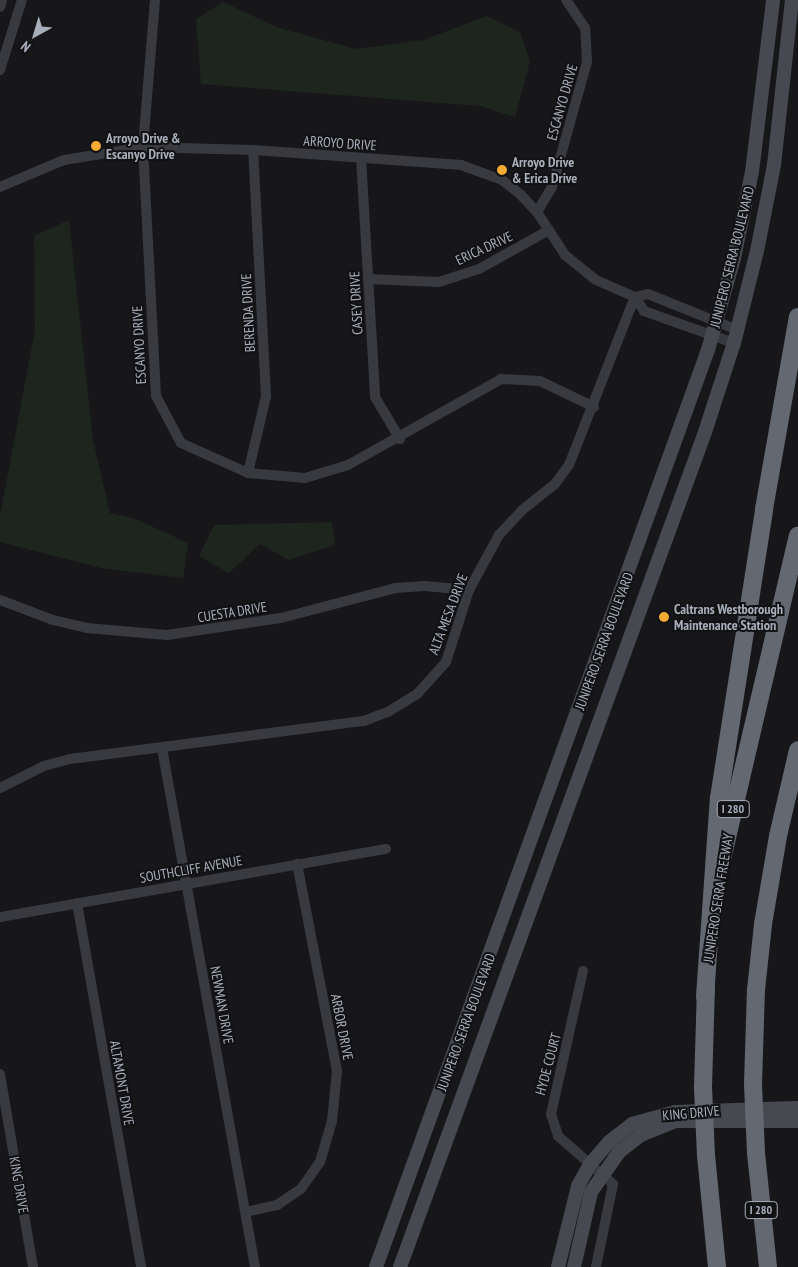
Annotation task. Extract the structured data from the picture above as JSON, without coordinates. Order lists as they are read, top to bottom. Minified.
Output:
{"streets":{"highway":["I 280","JUNIPERO SERRA FREEWAY"],"main road":["JUNIPERO SERRA BOULEVARD","KING DRIVE"],"street":["ESCANYO DRIVE","ARROYO DRIVE","ERICA DRIVE","CASEY DRIVE","BERENDA DRIVE","CUESTA DRIVE","ALTA MESA DRIVE","SOUTHCLIFF AVENUE","NEWMAN DRIVE","ARBOR DRIVE","HYDE COURT","ALTAMONT DRIVE"]},"crossings":[["ESCANYO DRIVE","ARROYO DRIVE"],["ESCANYO DRIVE","CASEY DRIVE"],["ESCANYO DRIVE","BERENDA DRIVE"],["ESCANYO DRIVE","ALTA MESA DRIVE"],["ARROYO DRIVE","ERICA DRIVE"],["ARROYO DRIVE","JUNIPERO SERRA BOULEVARD"],["ARROYO DRIVE","CASEY DRIVE"],["ARROYO DRIVE","BERENDA DRIVE"],["ARROYO DRIVE","ALTA MESA DRIVE"],["ERICA DRIVE","CASEY DRIVE"],["CUESTA DRIVE","ALTA MESA DRIVE"],["ALTA MESA DRIVE","NEWMAN DRIVE"],["SOUTHCLIFF AVENUE","NEWMAN DRIVE"],["SOUTHCLIFF AVENUE","ARBOR DRIVE"],["SOUTHCLIFF AVENUE","ALTAMONT DRIVE"],["NEWMAN DRIVE","ARBOR DRIVE"],["HYDE COURT","KING DRIVE"]],"places":["Arroyo Drive & Escanyo Drive","Arroyo Drive & Erica Drive","Caltrans Westborough Maintenance Station"],"north":"bottom left"}
